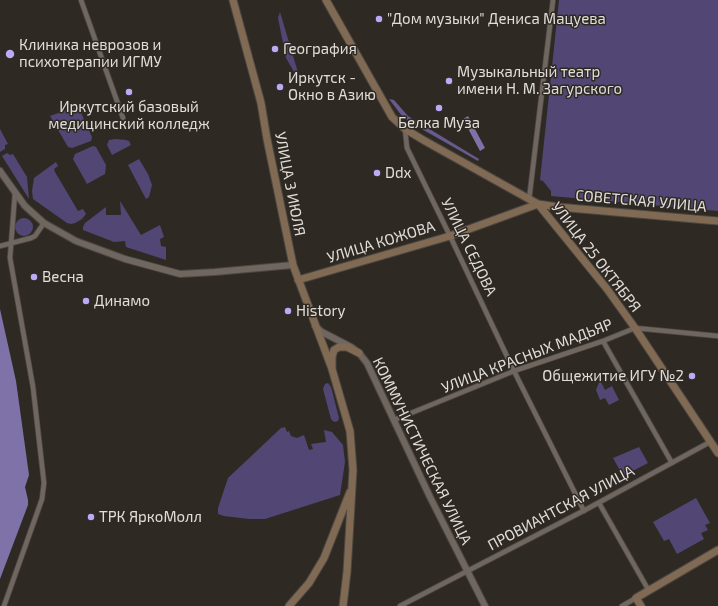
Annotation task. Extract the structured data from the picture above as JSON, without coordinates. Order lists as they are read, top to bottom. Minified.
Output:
{"streets":{"main road":["УЛИЦА 3 ИЮЛЯ","СОВЕТСКАЯ УЛИЦА","УЛИЦА КОЖОВА","УЛИЦА 25 ОКТЯБРЯ"],"street":["УЛИЦА СЕДОВА","УЛИЦА КРАСНЫХ МАДЬЯР","КОММУНИСТИЧЕСКАЯ УЛИЦА","ПРОВИАНТСКАЯ УЛИЦА"]},"crossings":[["УЛИЦА 3 ИЮЛЯ","УЛИЦА КОЖОВА"],["УЛИЦА 3 ИЮЛЯ","КОММУНИСТИЧЕСКАЯ УЛИЦА"],["СОВЕТСКАЯ УЛИЦА","УЛИЦА КОЖОВА"],["СОВЕТСКАЯ УЛИЦА","УЛИЦА 25 ОКТЯБРЯ"],["УЛИЦА КОЖОВА","УЛИЦА СЕДОВА"],["УЛИЦА КОЖОВА","УЛИЦА 25 ОКТЯБРЯ"],["УЛИЦА СЕДОВА","УЛИЦА 25 ОКТЯБРЯ"],["УЛИЦА СЕДОВА","УЛИЦА КРАСНЫХ МАДЬЯР"],["УЛИЦА СЕДОВА","ПРОВИАНТСКАЯ УЛИЦА"],["УЛИЦА 25 ОКТЯБРЯ","УЛИЦА КРАСНЫХ МАДЬЯР"],["УЛИЦА 25 ОКТЯБРЯ","ПРОВИАНТСКАЯ УЛИЦА"],["УЛИЦА КРАСНЫХ МАДЬЯР","КОММУНИСТИЧЕСКАЯ УЛИЦА"],["КОММУНИСТИЧЕСКАЯ УЛИЦА","ПРОВИАНТСКАЯ УЛИЦА"]],"places":["\"Дом музыки\" Дениса Мацуева","География","Клиника неврозов и психотерапии ИГМУ","Музыкальный театр имени Н. М. Загурского","Иркутск - Окно в Азию","Иркутский базовый медицинский колледж","Белка Муза","Ddx","Весна","Динамо","History","Общежитие ИГУ №2","ТРК ЯркоМолл"]}
